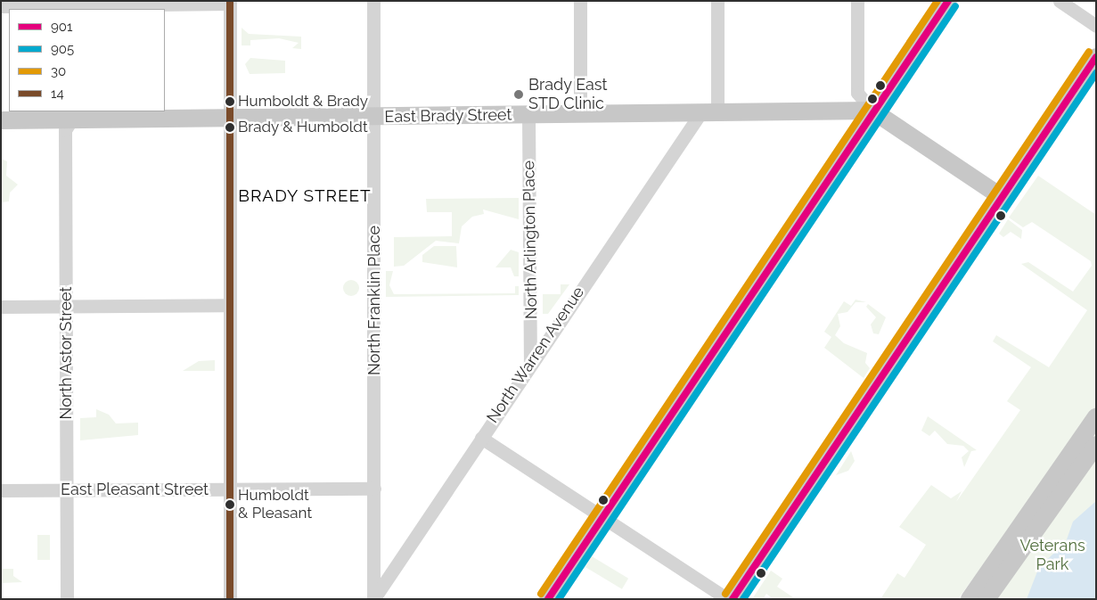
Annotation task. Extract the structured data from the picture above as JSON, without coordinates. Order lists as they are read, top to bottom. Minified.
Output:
{"streets":{"main road":["East Brady Street"],"street":["North Arlington Place","North Franklin Place","North Astor Street","North Warren Avenue","East Pleasant Street"]},"crossings":[["East Brady Street","North Arlington Place"],["East Brady Street","North Franklin Place"],["East Brady Street","North Astor Street"],["East Brady Street","North Warren Avenue"],["North Arlington Place","North Warren Avenue"],["North Franklin Place","North Warren Avenue"],["North Franklin Place","East Pleasant Street"],["North Astor Street","East Pleasant Street"]],"districts":["BRADY STREET"],"parks":["Veterans Park"],"places":["Brady East STD Clinic","Humboldt & Brady","Brady & Humboldt","Humboldt & Pleasant"],"lines":["transit line 901","transit line 30","transit line 14","transit line 905"],"legend":["901","905","30","14"]}
